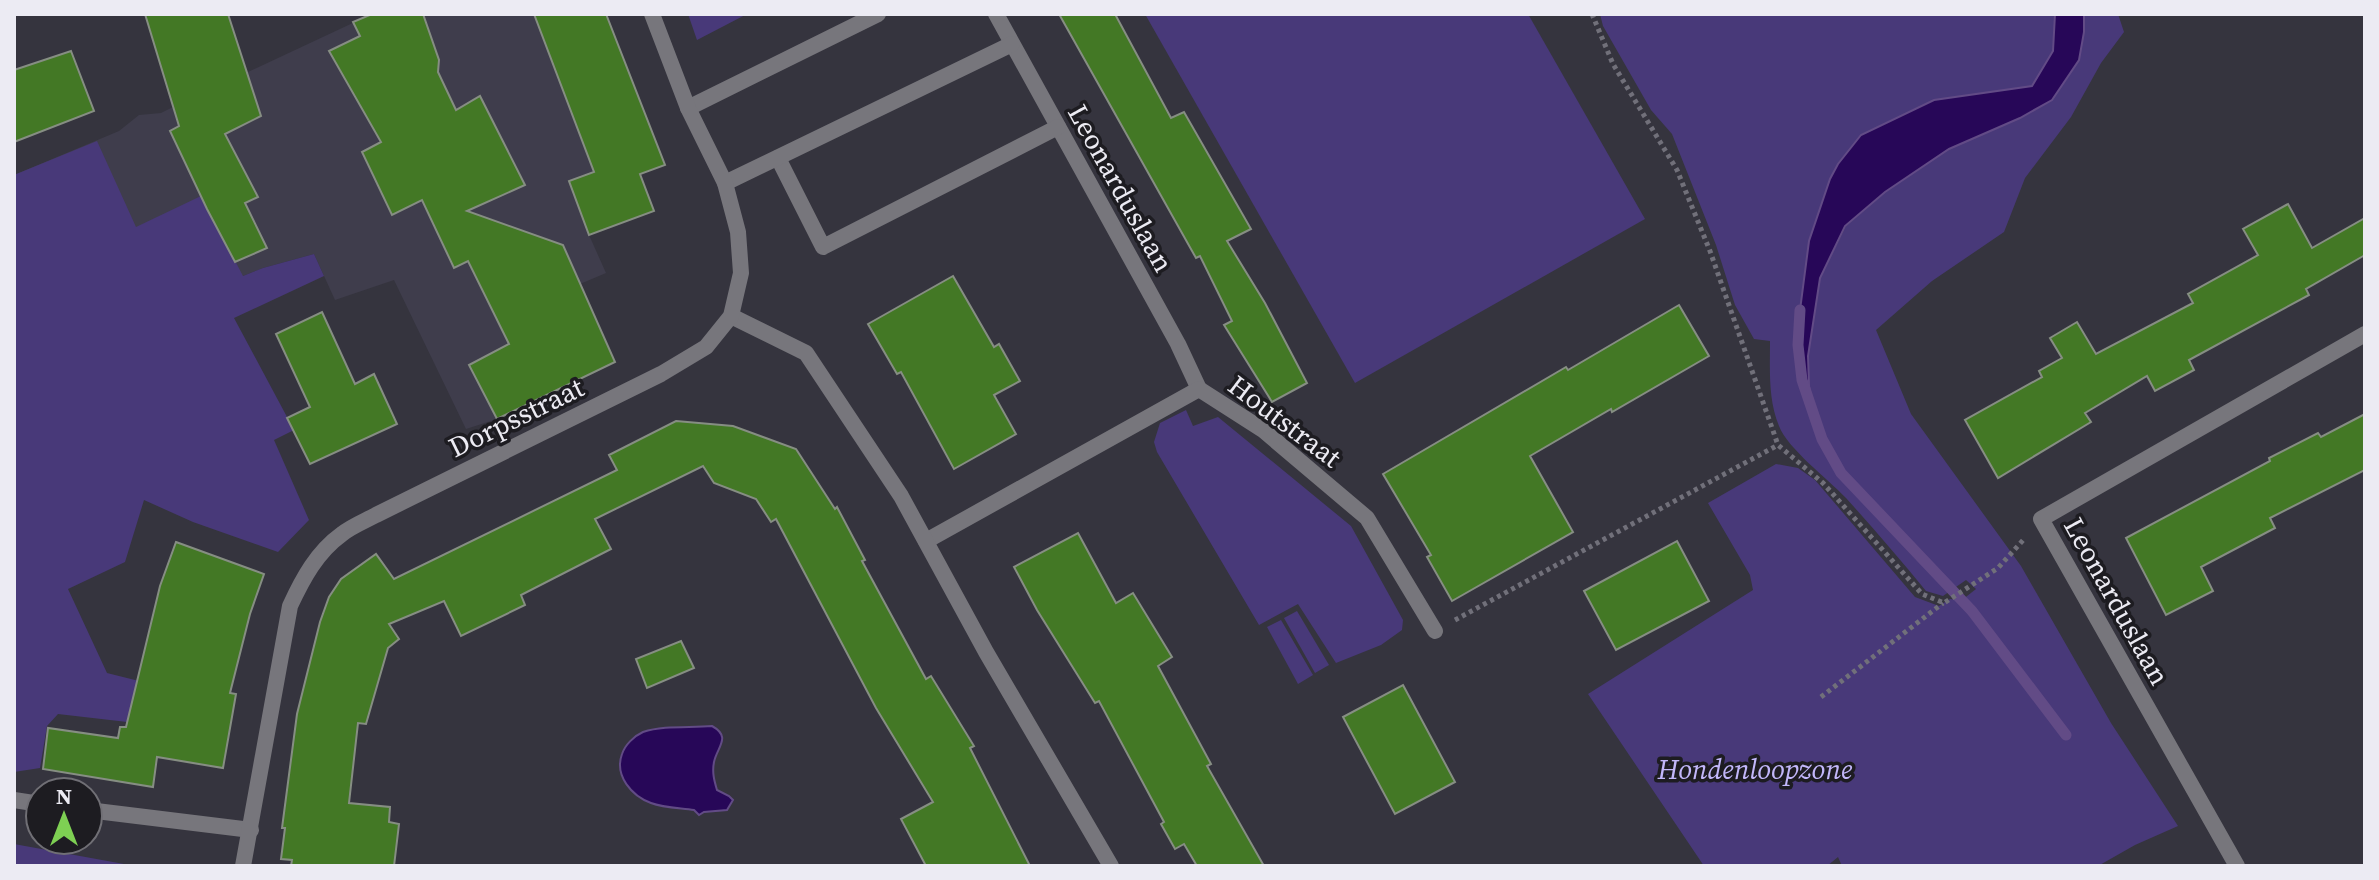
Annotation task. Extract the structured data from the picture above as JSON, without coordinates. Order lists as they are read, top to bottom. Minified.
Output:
{"streets":{"street":["Leonarduslaan","Dorpsstraat","Houtstraat"]},"crossings":[["Leonarduslaan","Houtstraat"]],"parks":["Hondenloopzone"],"north":"top"}
